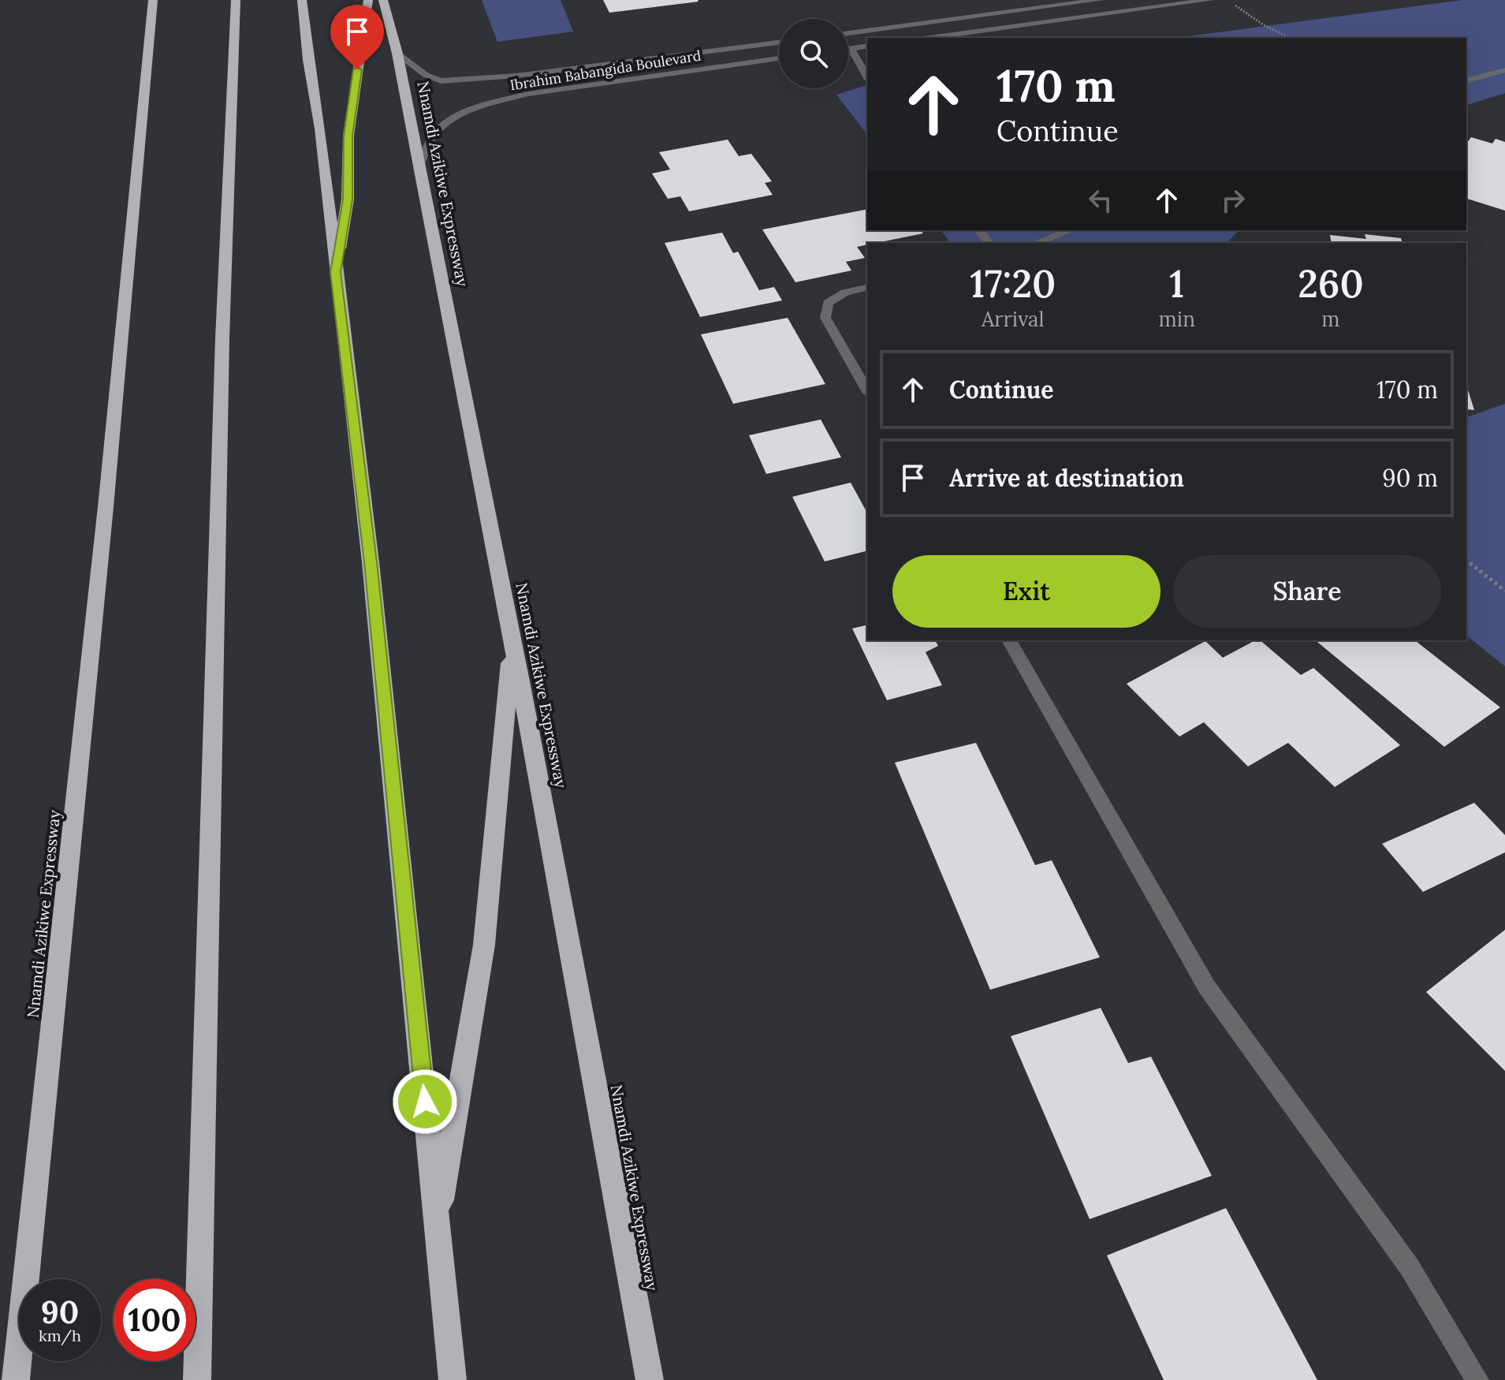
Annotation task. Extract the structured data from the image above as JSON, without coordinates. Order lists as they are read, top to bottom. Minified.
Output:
{"streets":{"highway":["Nnamdi Azikiwe Expressway"],"street":["Ibrahim Babangida Boulevard"]},"crossings":[["Ibrahim Babangida Boulevard","Nnamdi Azikiwe Expressway"]],"page":{"turn":["170 m","Continue"],"eta":["17:20","Arrival","1","min","260","m"],"list":[{"name":"Continue","value":"170 m"},{"name":"Arrive at destination","value":"90 m"}],"buttons":["Exit","Share"],"speed":"90 km/h","limit":"100"}}
